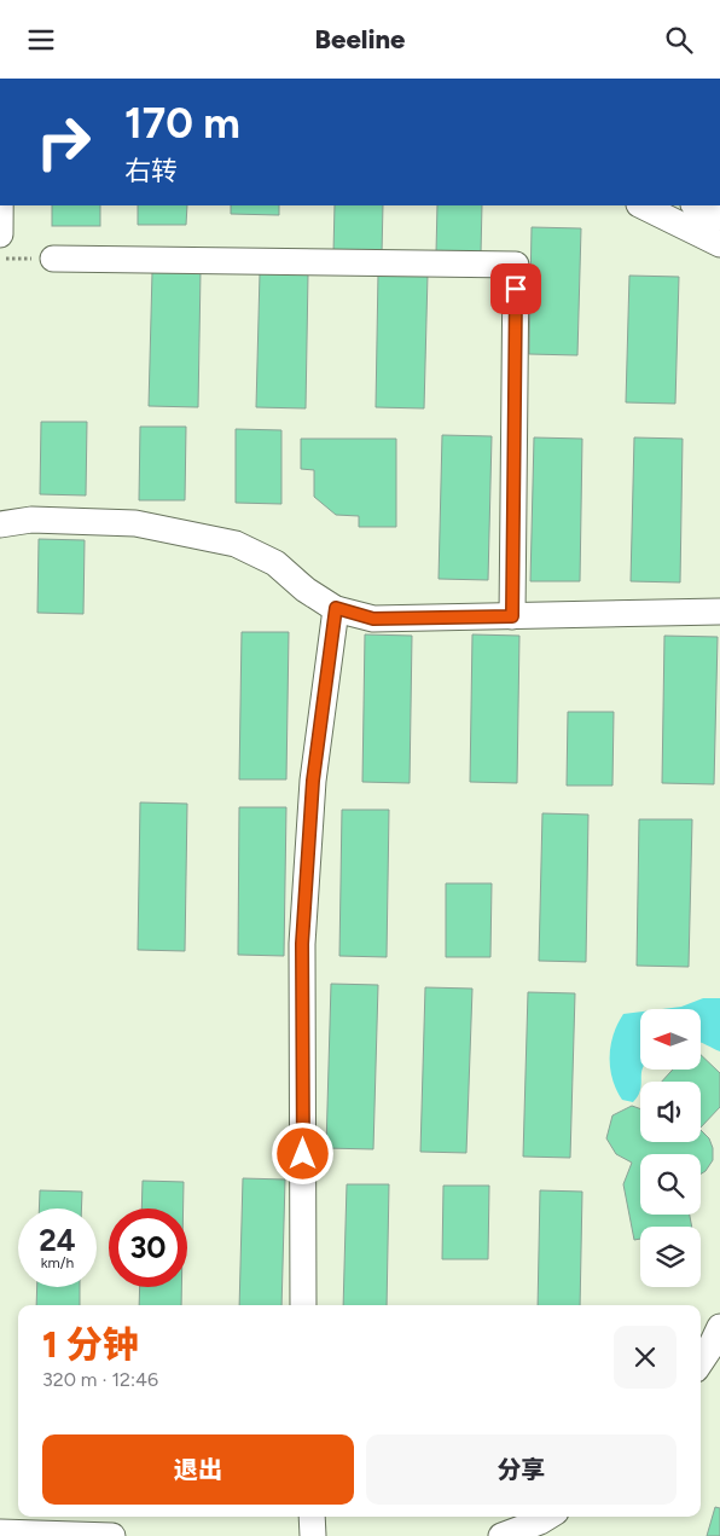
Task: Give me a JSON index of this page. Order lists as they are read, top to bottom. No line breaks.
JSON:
{"north":"left","page":{"header":"Beeline","turn":["170 m","右转"],"speed":"24 km/h","limit":"30","heading":["1 分钟","320 m · 12:46"],"buttons":["退出","分享"]}}
